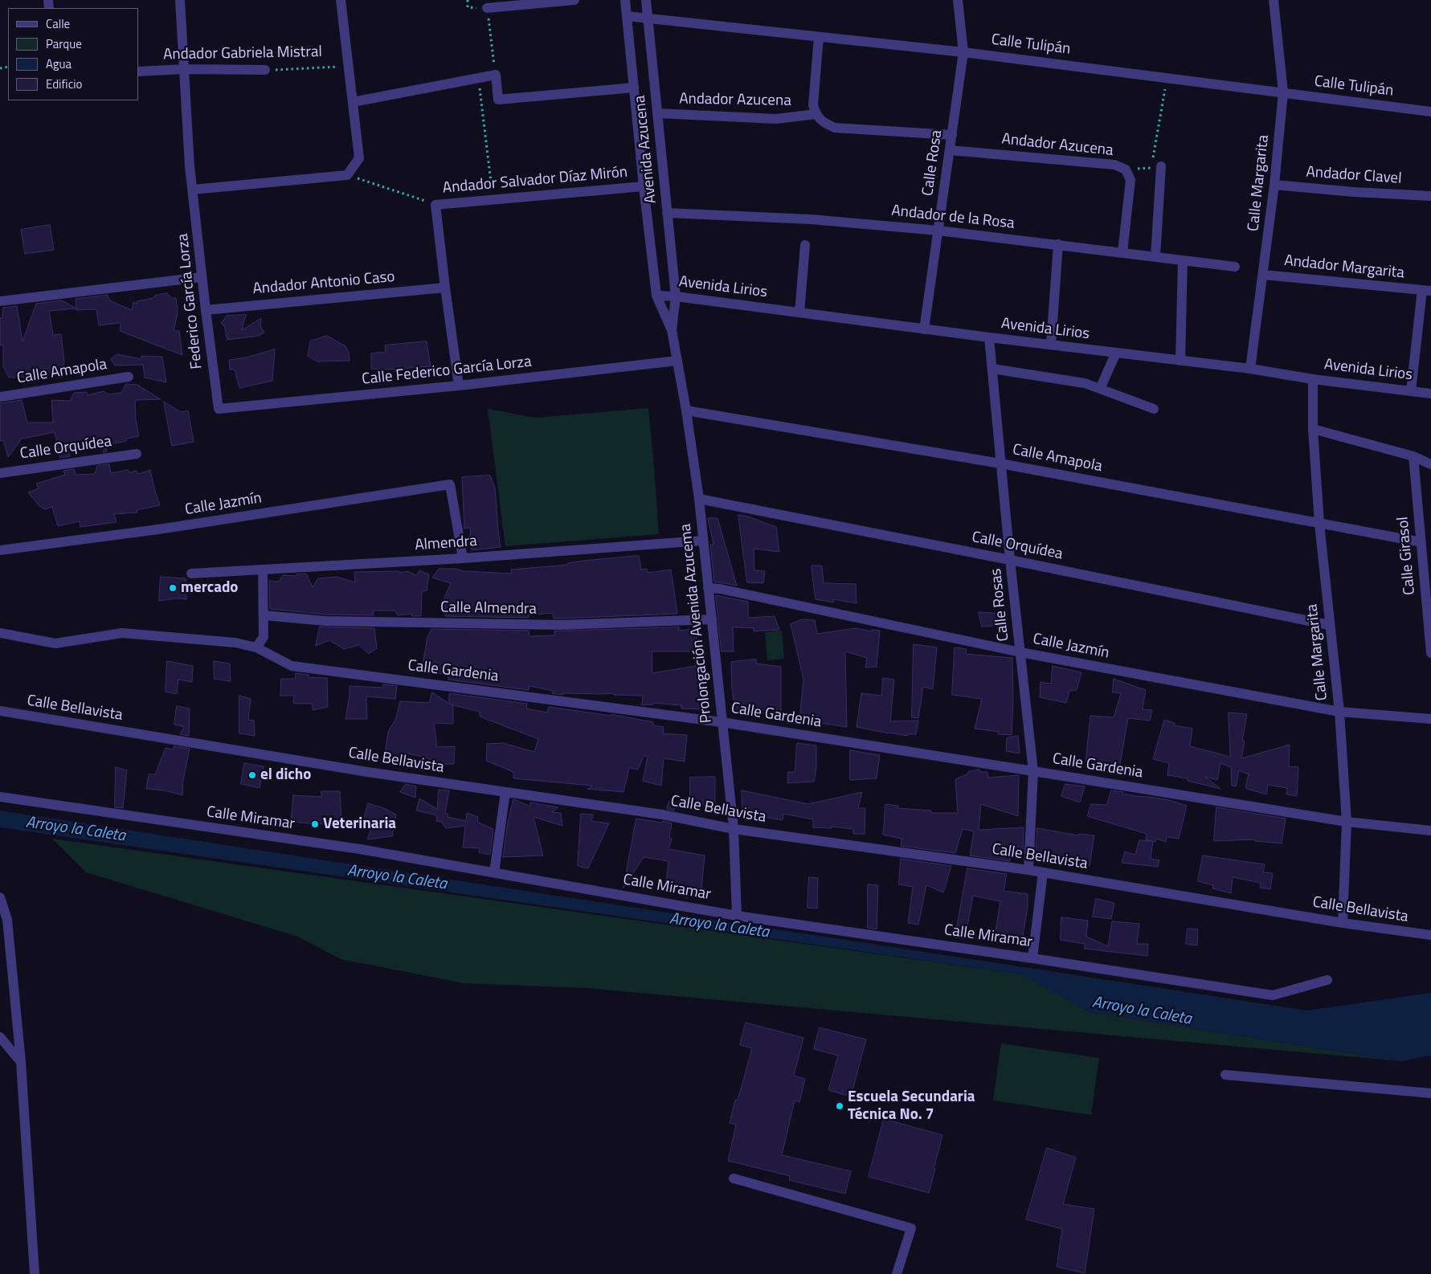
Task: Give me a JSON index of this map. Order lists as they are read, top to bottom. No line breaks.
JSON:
{"streets":{"street":["Calle Tulipán","Andador Gabriela Mistral","Andador Azucena","Avenida Azucena","Calle Rosa","Andador Clavel","Andador Salvador Díaz Mirón","Calle Margarita","Andador de la Rosa","Andador Margarita","Andador Antonio Caso","Avenida Lirios","Federico García Lorza","Calle Federico García Lorza","Calle Amapola","Calle Orquídea","Calle Jazmín","Almendra","Calle Girasol","Calle Rosas","Calle Almendra","Prolongación Avenida Azucema","Calle Gardenia","Calle Bellavista","Calle Miramar"]},"crossings":[["Calle Tulipán","Avenida Azucena"],["Calle Tulipán","Calle Rosa"],["Calle Tulipán","Calle Margarita"],["Andador Gabriela Mistral","Federico García Lorza"],["Andador Azucena","Avenida Azucena"],["Andador Azucena","Calle Rosa"],["Avenida Azucena","Andador Salvador Díaz Mirón"],["Avenida Azucena","Andador de la Rosa"],["Avenida Azucena","Avenida Lirios"],["Avenida Azucena","Prolongación Avenida Azucema"],["Calle Rosa","Andador de la Rosa"],["Calle Rosa","Avenida Lirios"],["Andador Clavel","Calle Margarita"],["Calle Margarita","Andador Margarita"],["Calle Margarita","Avenida Lirios"],["Calle Margarita","Calle Amapola"],["Calle Margarita","Calle Orquídea"],["Calle Margarita","Calle Jazmín"],["Calle Margarita","Calle Gardenia"],["Calle Margarita","Calle Bellavista"],["Andador Antonio Caso","Federico García Lorza"],["Avenida Lirios","Calle Rosas"],["Avenida Lirios","Prolongación Avenida Azucema"],["Federico García Lorza","Calle Federico García Lorza"],["Calle Federico García Lorza","Prolongación Avenida Azucema"],["Calle Amapola","Calle Girasol"],["Calle Amapola","Calle Rosas"],["Calle Amapola","Prolongación Avenida Azucema"],["Calle Orquídea","Calle Rosas"],["Calle Orquídea","Prolongación Avenida Azucema"],["Calle Jazmín","Almendra"],["Calle Jazmín","Calle Rosas"],["Calle Jazmín","Prolongación Avenida Azucema"],["Almendra","Prolongación Avenida Azucema"],["Calle Rosas","Calle Gardenia"],["Calle Rosas","Calle Bellavista"],["Calle Almendra","Prolongación Avenida Azucema"],["Prolongación Avenida Azucema","Calle Gardenia"],["Prolongación Avenida Azucema","Calle Bellavista"],["Prolongación Avenida Azucema","Calle Miramar"]],"water":["Arroyo la Caleta"],"places":["mercado","el dicho","Veterinaria","Escuela Secundaria Técnica No. 7"],"legend":["Calle","Parque","Agua","Edificio"]}
